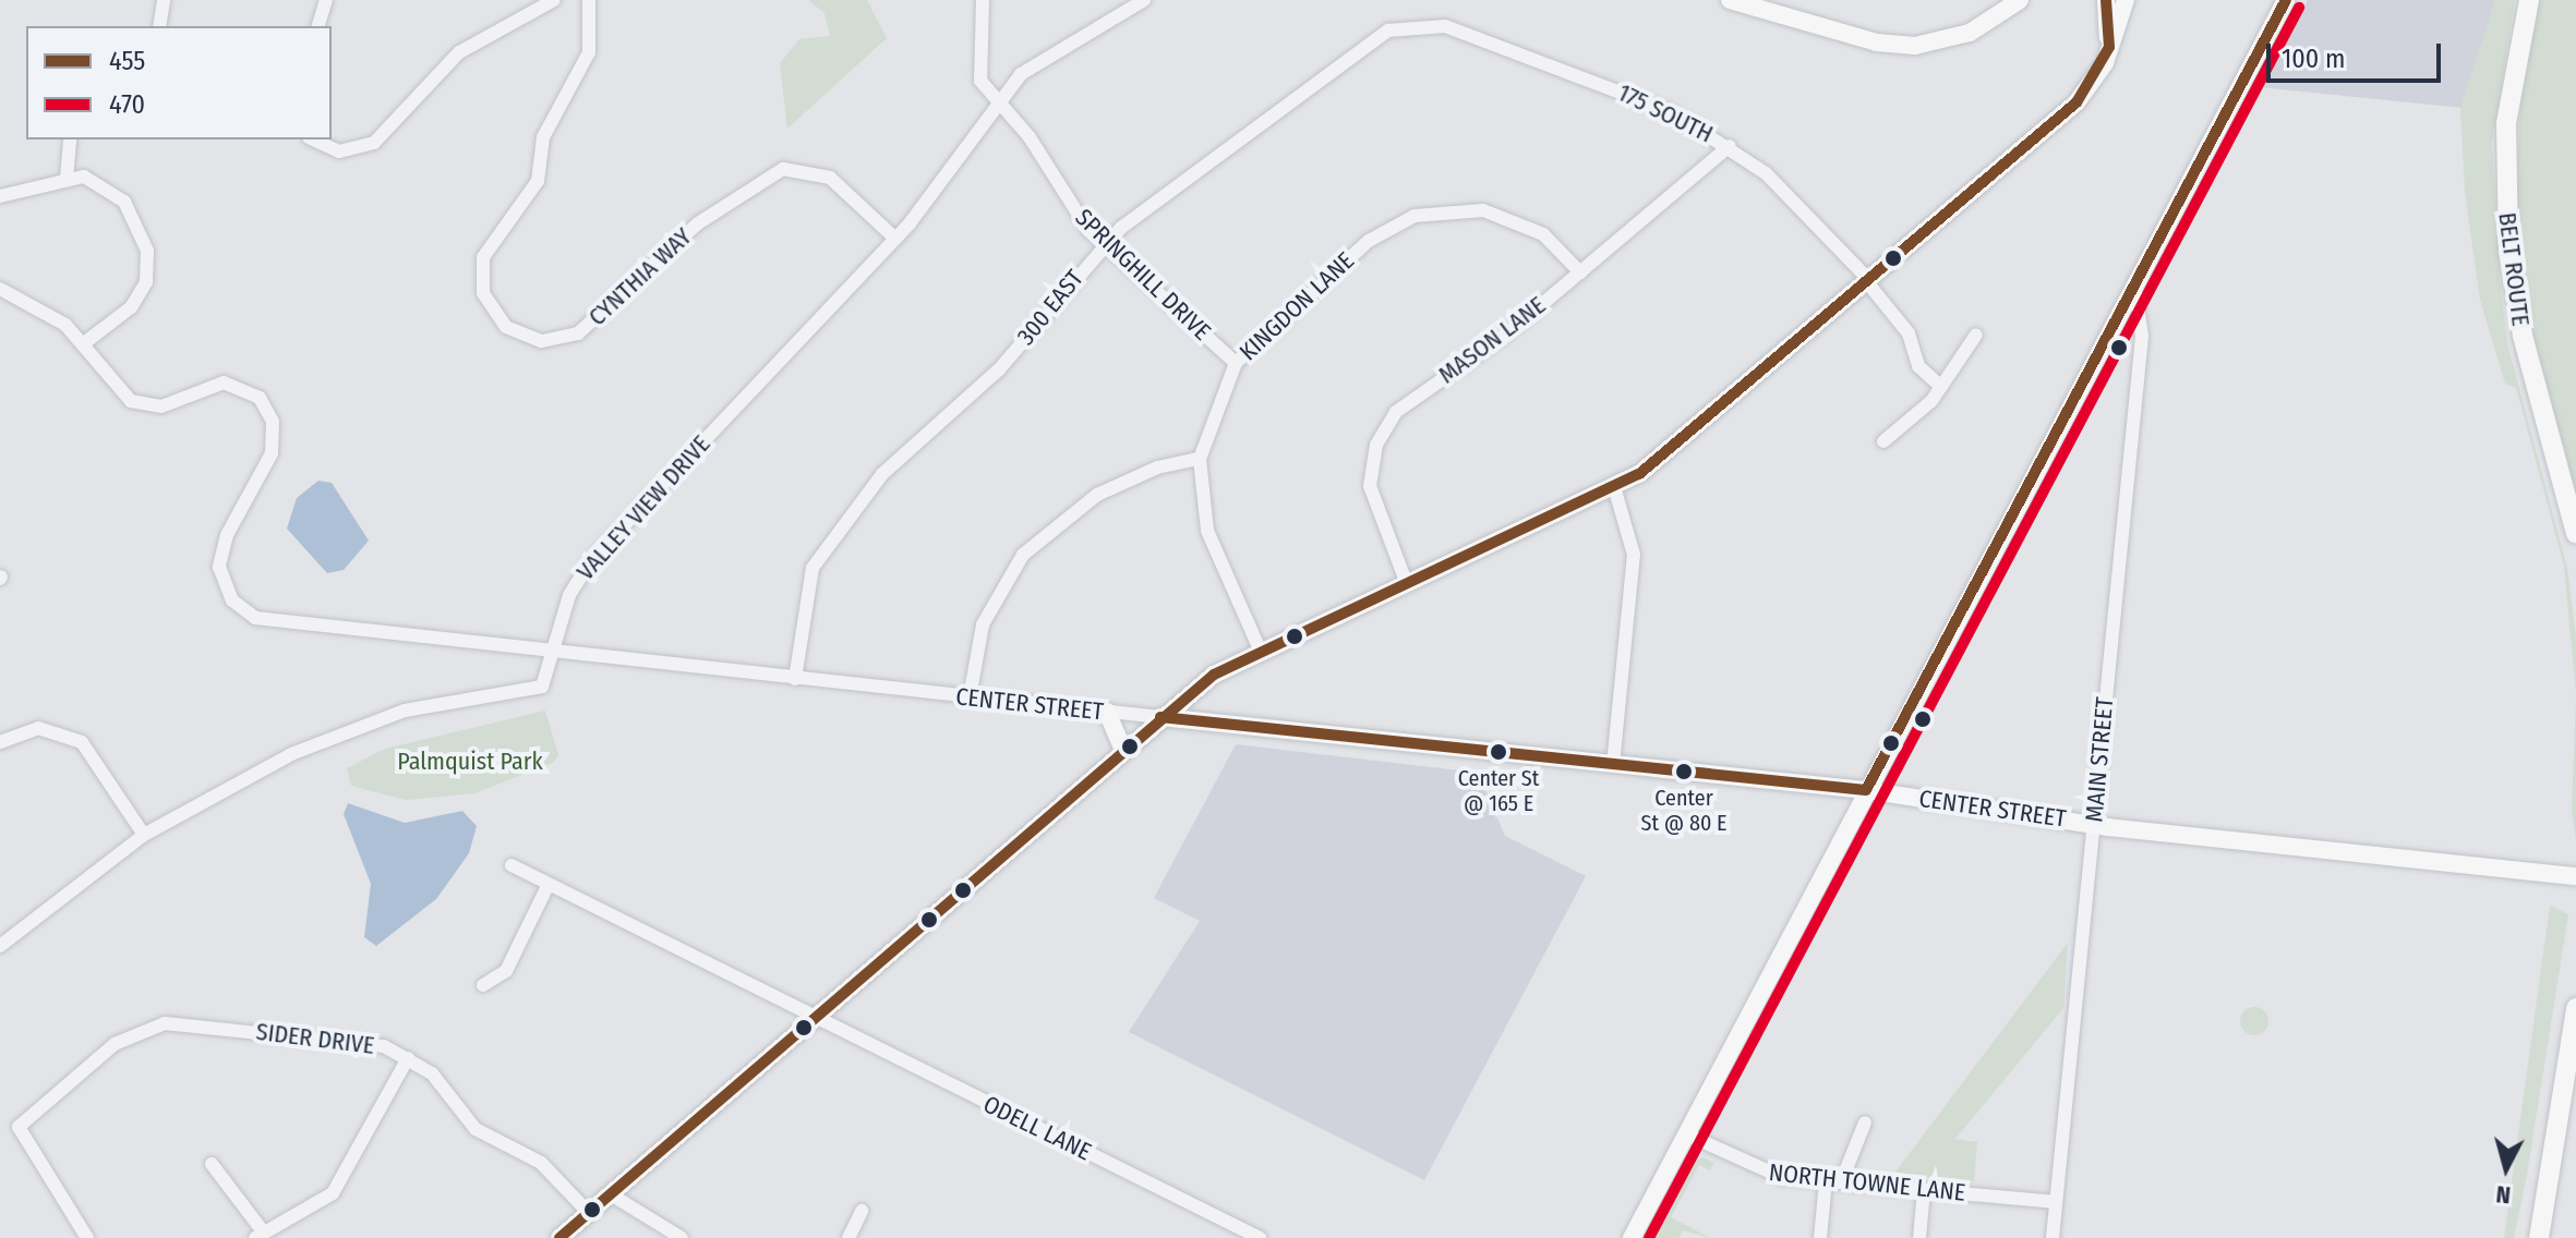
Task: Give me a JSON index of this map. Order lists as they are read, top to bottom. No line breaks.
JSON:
{"streets":{"highway":["BELT ROUTE"],"main road":["CENTER STREET"],"street":["175 SOUTH","SPRINGHILL DRIVE","CYNTHIA WAY","KINGDON LANE","300 EAST","MASON LANE","VALLEY VIEW DRIVE","MAIN STREET","SIDER DRIVE","ODELL LANE","NORTH TOWNE LANE"]},"crossings":[["175 SOUTH","300 EAST"],["175 SOUTH","MASON LANE"],["SPRINGHILL DRIVE","KINGDON LANE"],["SPRINGHILL DRIVE","300 EAST"],["SPRINGHILL DRIVE","VALLEY VIEW DRIVE"],["CYNTHIA WAY","VALLEY VIEW DRIVE"],["KINGDON LANE","MASON LANE"],["300 EAST","CENTER STREET"],["VALLEY VIEW DRIVE","CENTER STREET"],["CENTER STREET","MAIN STREET"],["MAIN STREET","NORTH TOWNE LANE"]],"parks":["Palmquist Park"],"places":["Center St @ 165 E","Center St @ 80 E"],"lines":["transit line 455","transit line 470"],"legend":["455","470"],"scale_bar":"100 m","north":"bottom"}
